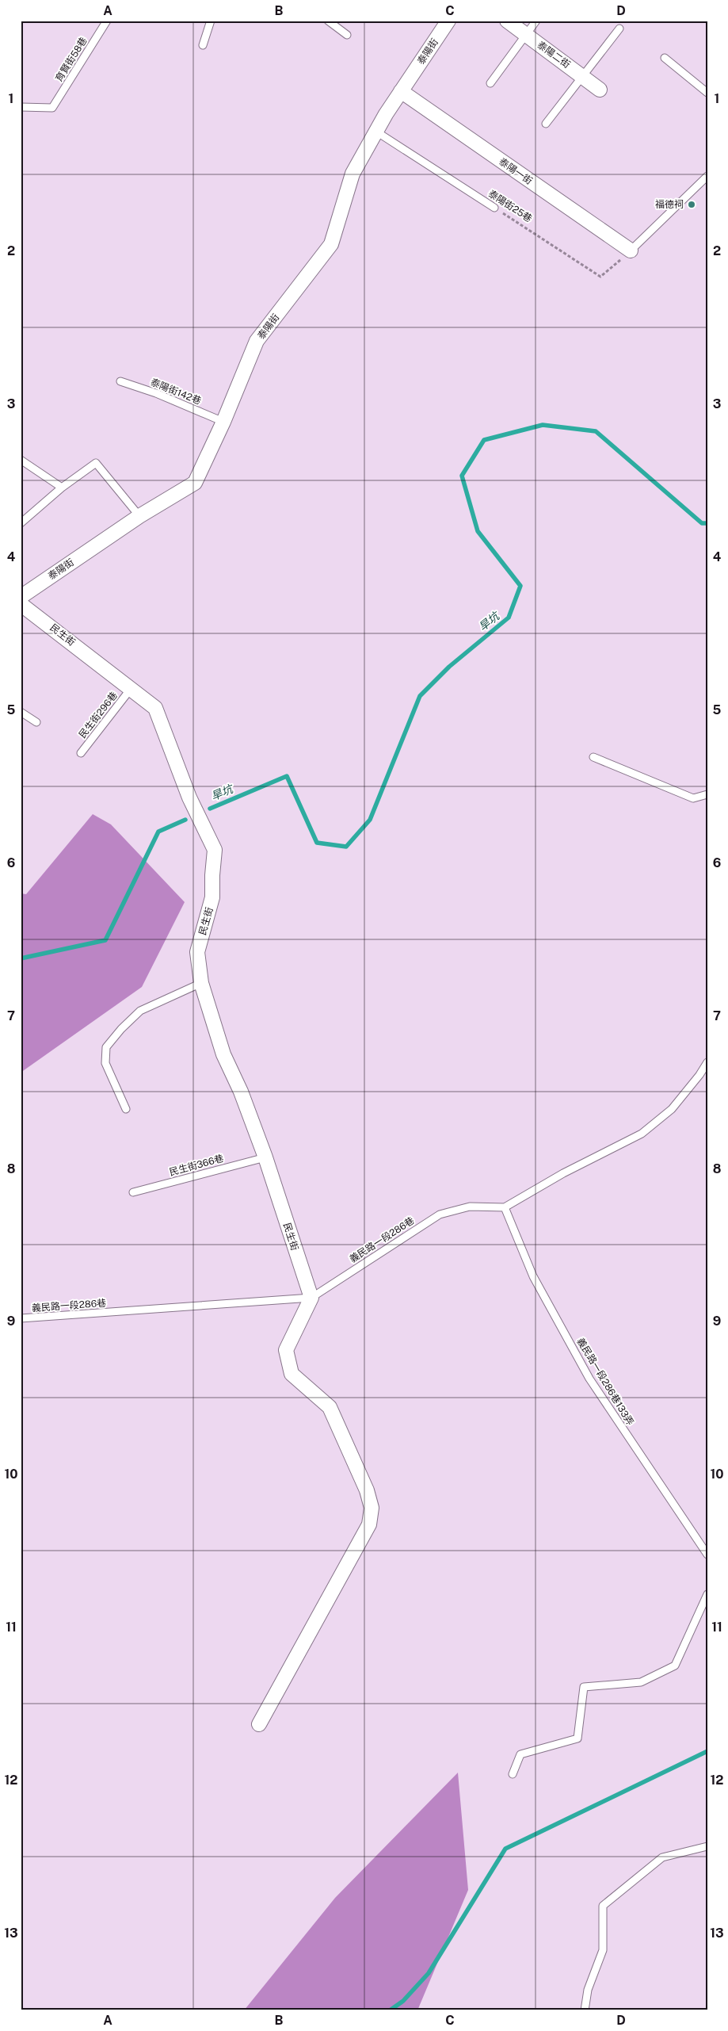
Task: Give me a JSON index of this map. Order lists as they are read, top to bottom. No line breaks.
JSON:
{"streets":{"street":["泰陽街","泰陽二街","泰陽一街","民生街"],"lane":["育賢街58巷","泰陽街25巷","泰陽街142巷","民生街296巷","民生街366巷","義民路一段286巷","義民路一段286巷133弄"]},"crossings":[["泰陽街","泰陽一街"],["泰陽街","泰陽街25巷"],["泰陽街","泰陽街142巷"],["泰陽一街","泰陽街25巷"],["民生街","民生街296巷"],["民生街","民生街366巷"],["民生街","義民路一段286巷"],["義民路一段286巷","義民路一段286巷133弄"]],"water":["旱坑"],"places":["福德祠"],"grid":{"columns":["A","B","C","D"],"rows":["1","2","3","4","5","6","7","8","9","10","11","12","13"]}}
